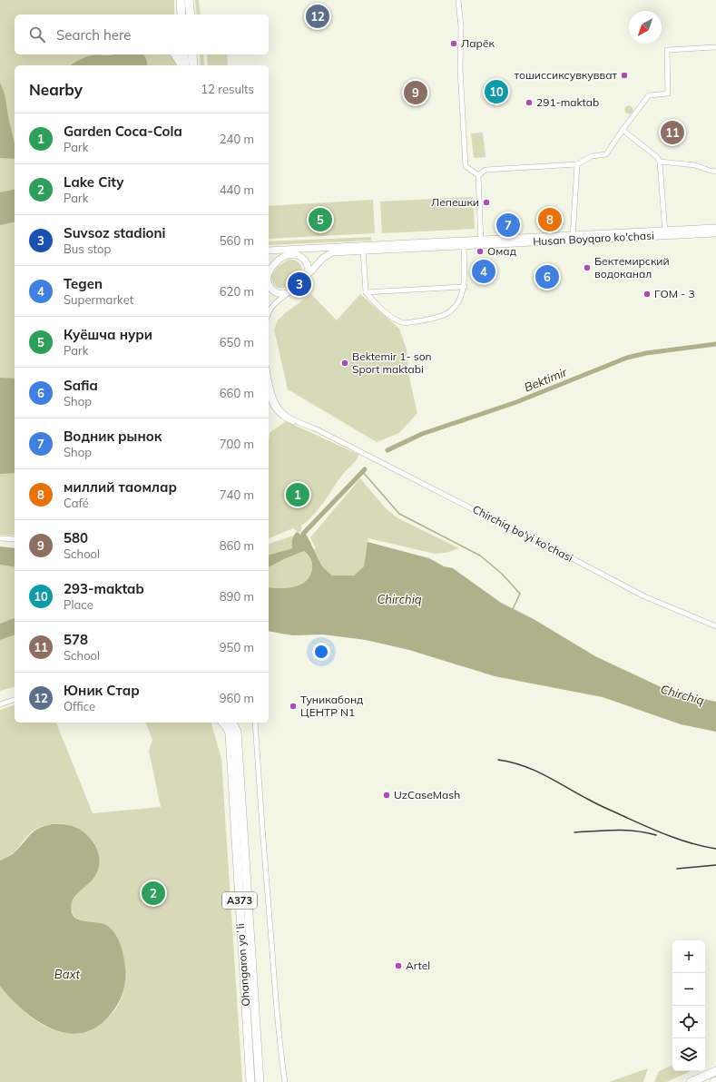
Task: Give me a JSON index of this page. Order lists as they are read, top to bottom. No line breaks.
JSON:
{"streets":{"highway":["A373","Ohangaron yoʻli"],"main road":["Husan Boyqaro ko'chasi"],"street":["Chirchiq bo'yi ko'chasi"]},"water":["Bektimir","Chirchiq","Baхt"],"places":["Ларёк","тошиссиксувкувват","291-maktab","Лепешки","Омад","Бектемирский водоканал","ГОМ - 3","Bektemir 1- son Sport maktabi","Туникабонд ЦЕНТР N1","UzCaseMash","Artel"],"north":"bottom left","page":{"pins":["12","10","9","11","5","8","7","4","6","3","1","2"],"search":"Search here","heading":["Nearby","12 results"],"list":[{"mark":"1","name":"Garden Coca-Cola","note":"Park","value":"240 m"},{"mark":"2","name":"Lake City","note":"Park","value":"440 m"},{"mark":"3","name":"Suvsoz stadioni","note":"Bus stop","value":"560 m"},{"mark":"4","name":"Tegen","note":"Supermarket","value":"620 m"},{"mark":"5","name":"Куёшча нури","note":"Park","value":"650 m"},{"mark":"6","name":"Safia","note":"Shop","value":"660 m"},{"mark":"7","name":"Водник рынок","note":"Shop","value":"700 m"},{"mark":"8","name":"миллий таомлар","note":"Café","value":"740 m"},{"mark":"9","name":"580","note":"School","value":"860 m"},{"mark":"10","name":"293-maktab","note":"Place","value":"890 m"},{"mark":"11","name":"578","note":"School","value":"950 m"},{"mark":"12","name":"Юник Стар","note":"Office","value":"960 m"}],"map_buttons":["+","−"]}}
